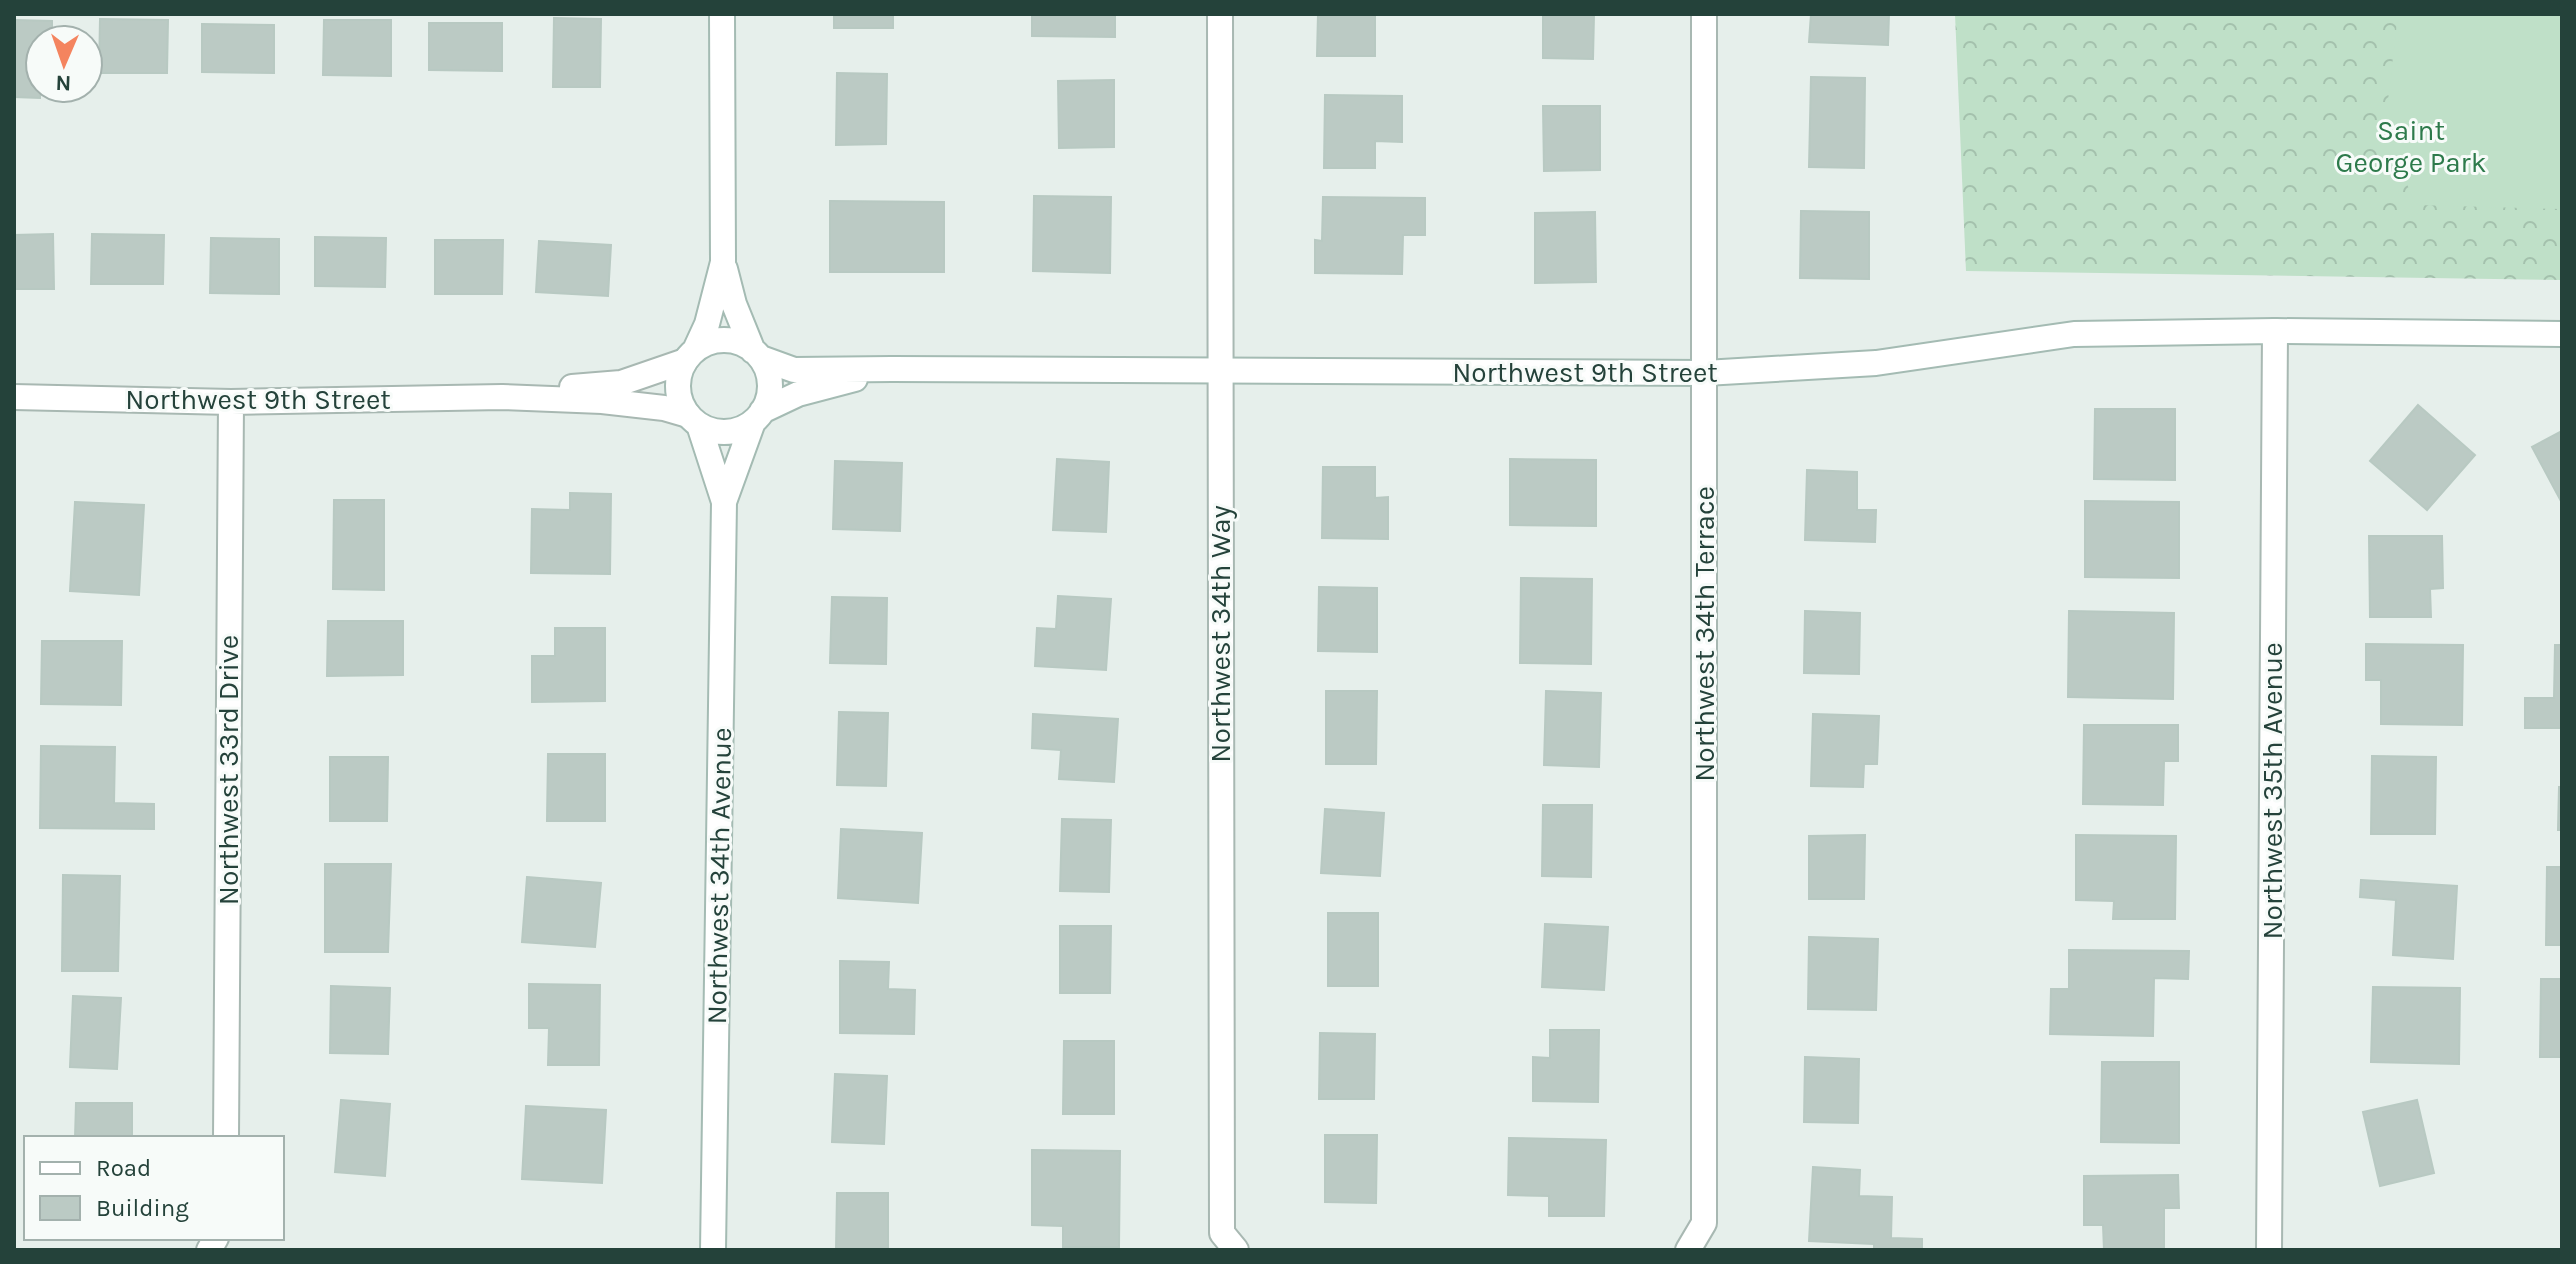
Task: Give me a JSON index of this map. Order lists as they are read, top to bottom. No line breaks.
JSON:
{"streets":{"street":["Northwest 9th Street","Northwest 34th Way","Northwest 34th Terrace","Northwest 33rd Drive","Northwest 35th Avenue","Northwest 34th Avenue"]},"crossings":[["Northwest 9th Street","Northwest 34th Way"],["Northwest 9th Street","Northwest 34th Terrace"],["Northwest 9th Street","Northwest 33rd Drive"],["Northwest 9th Street","Northwest 35th Avenue"],["Northwest 9th Street","Northwest 34th Avenue"]],"parks":["Saint George Park"],"legend":["Road","Building"],"north":"bottom"}
